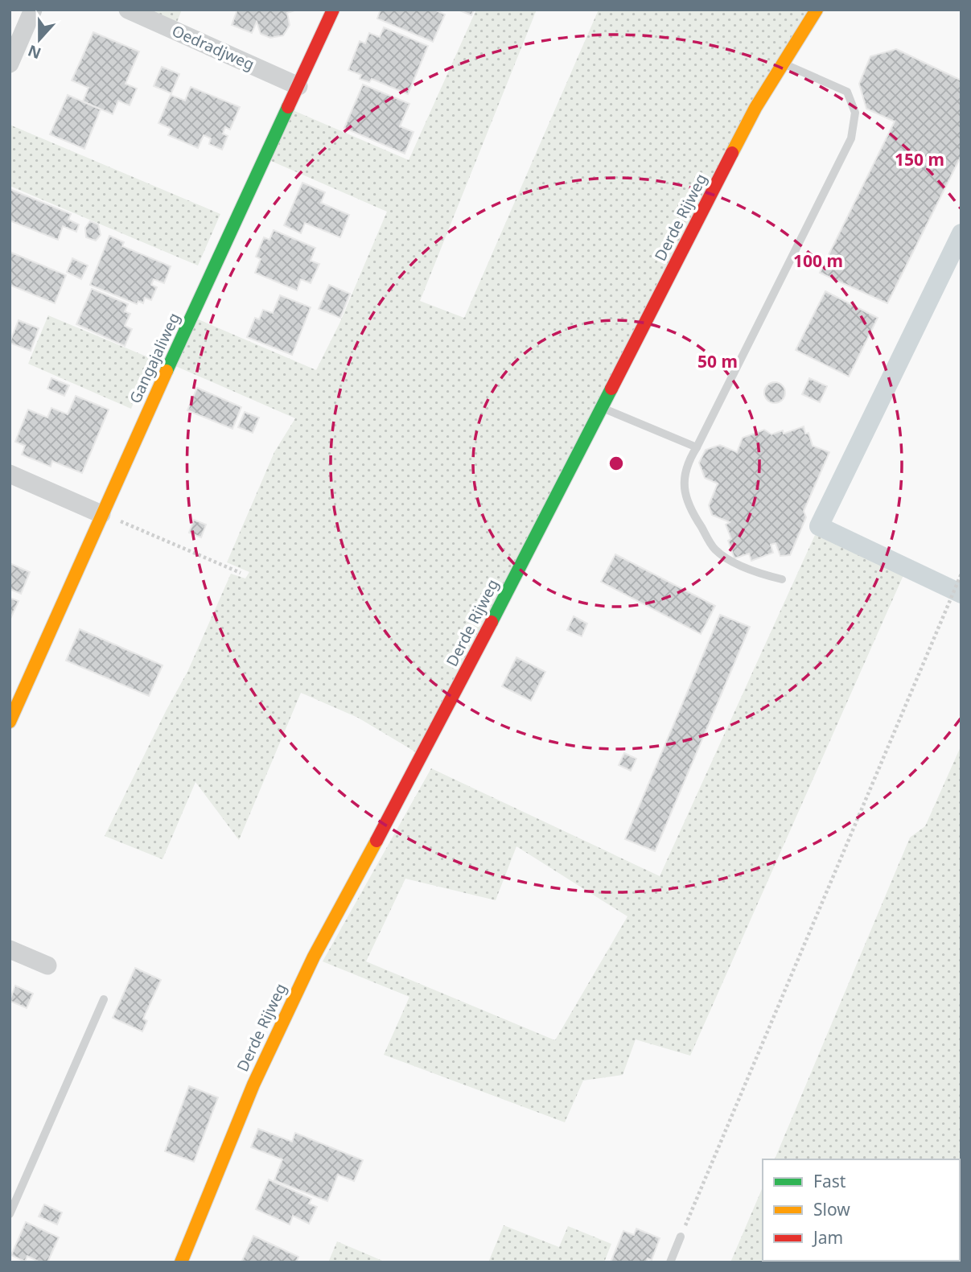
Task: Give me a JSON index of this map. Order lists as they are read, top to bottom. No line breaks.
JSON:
{"streets":{"street":["Oedradjweg","Derde Rijweg","Gangajaliweg"]},"crossings":[["Oedradjweg","Gangajaliweg"]],"legend":["Fast","Slow","Jam"],"north":"bottom","rings":["150 m","100 m","50 m"]}
